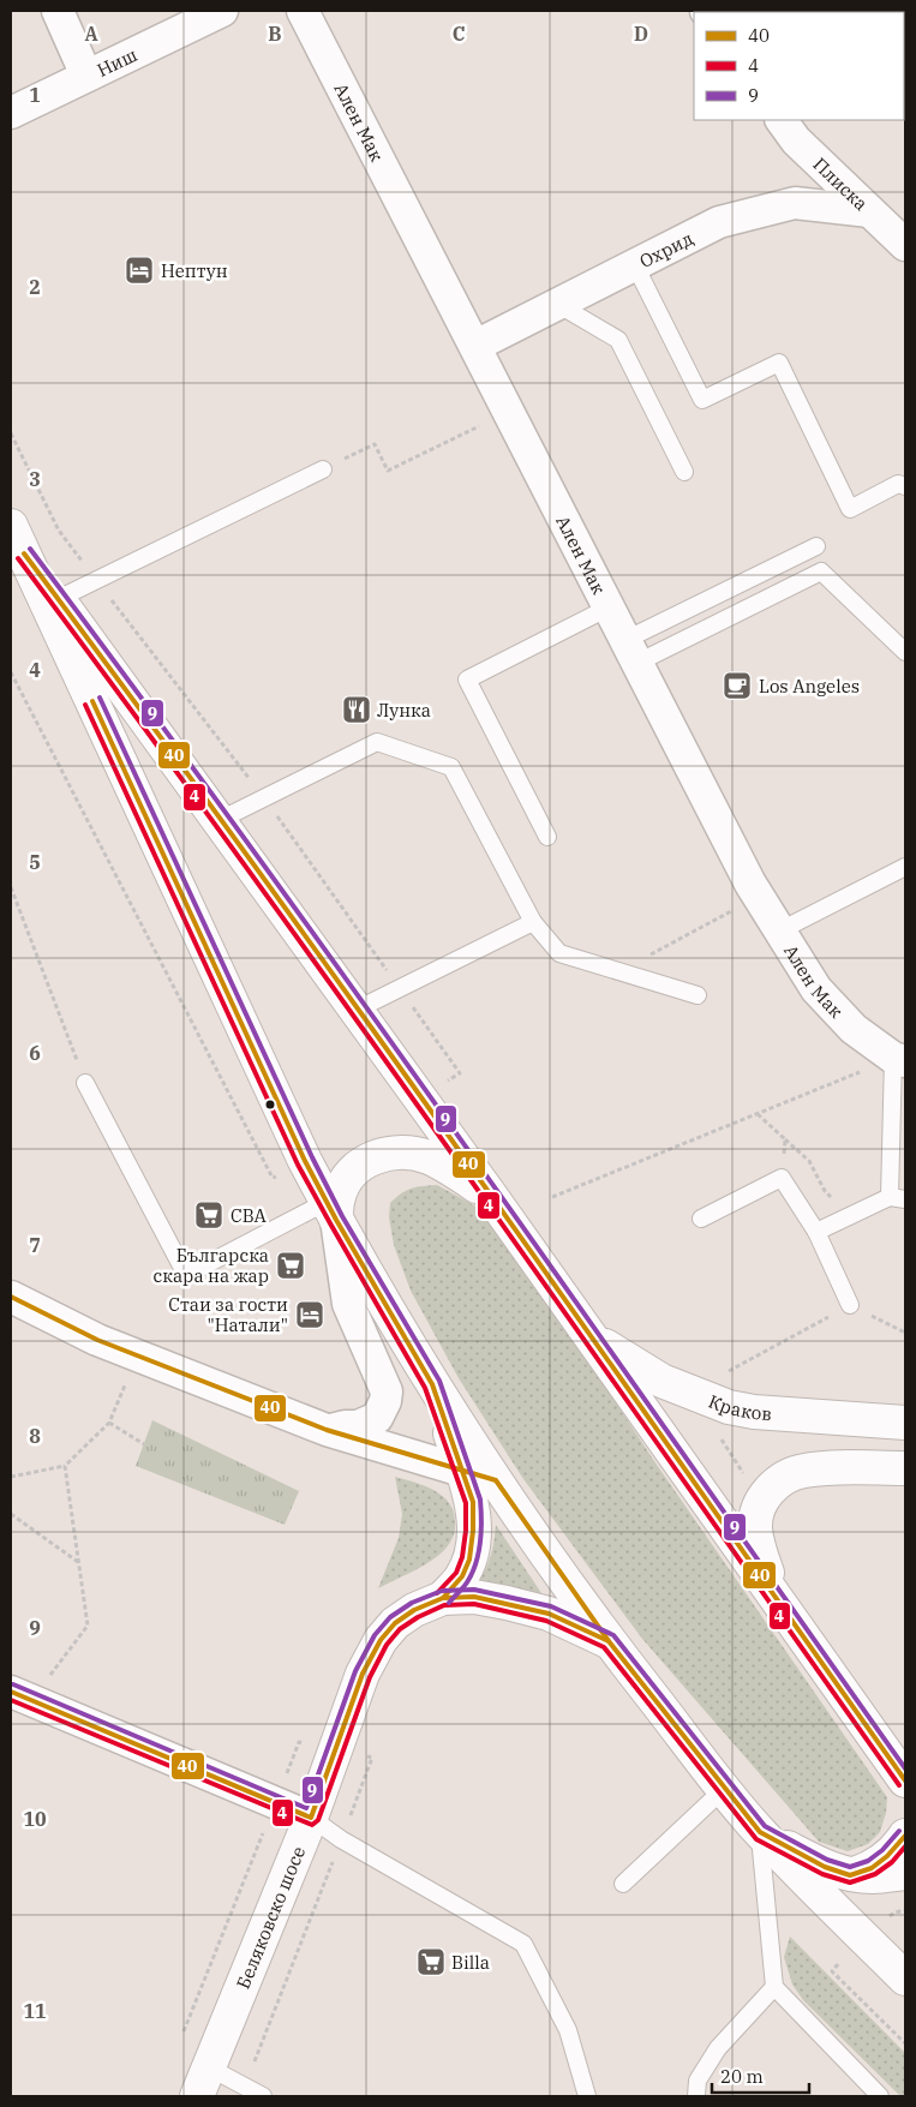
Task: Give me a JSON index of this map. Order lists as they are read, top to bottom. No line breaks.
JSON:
{"streets":{"main road":["Краков","Беляковско шосе"],"street":["Ниш","Ален Мак","Плиска","Охрид"]},"crossings":[["Ален Мак","Охрид"],["Плиска","Охрид"]],"places":{"hotel":["Нептун","Стаи за гости \"Натали\""],"cafe":["Los Angeles"],"restaurant":["Лунка"],"supermarket":["CBA","Българска скара на жар","Billa"]},"lines":["transit line 9","transit line 40","transit line 4"],"legend":["40","4","9"],"scale_bar":"20 m","grid":{"columns":["A","B","C","D"],"rows":["1","2","3","4","5","6","7","8","9","10","11"]}}
